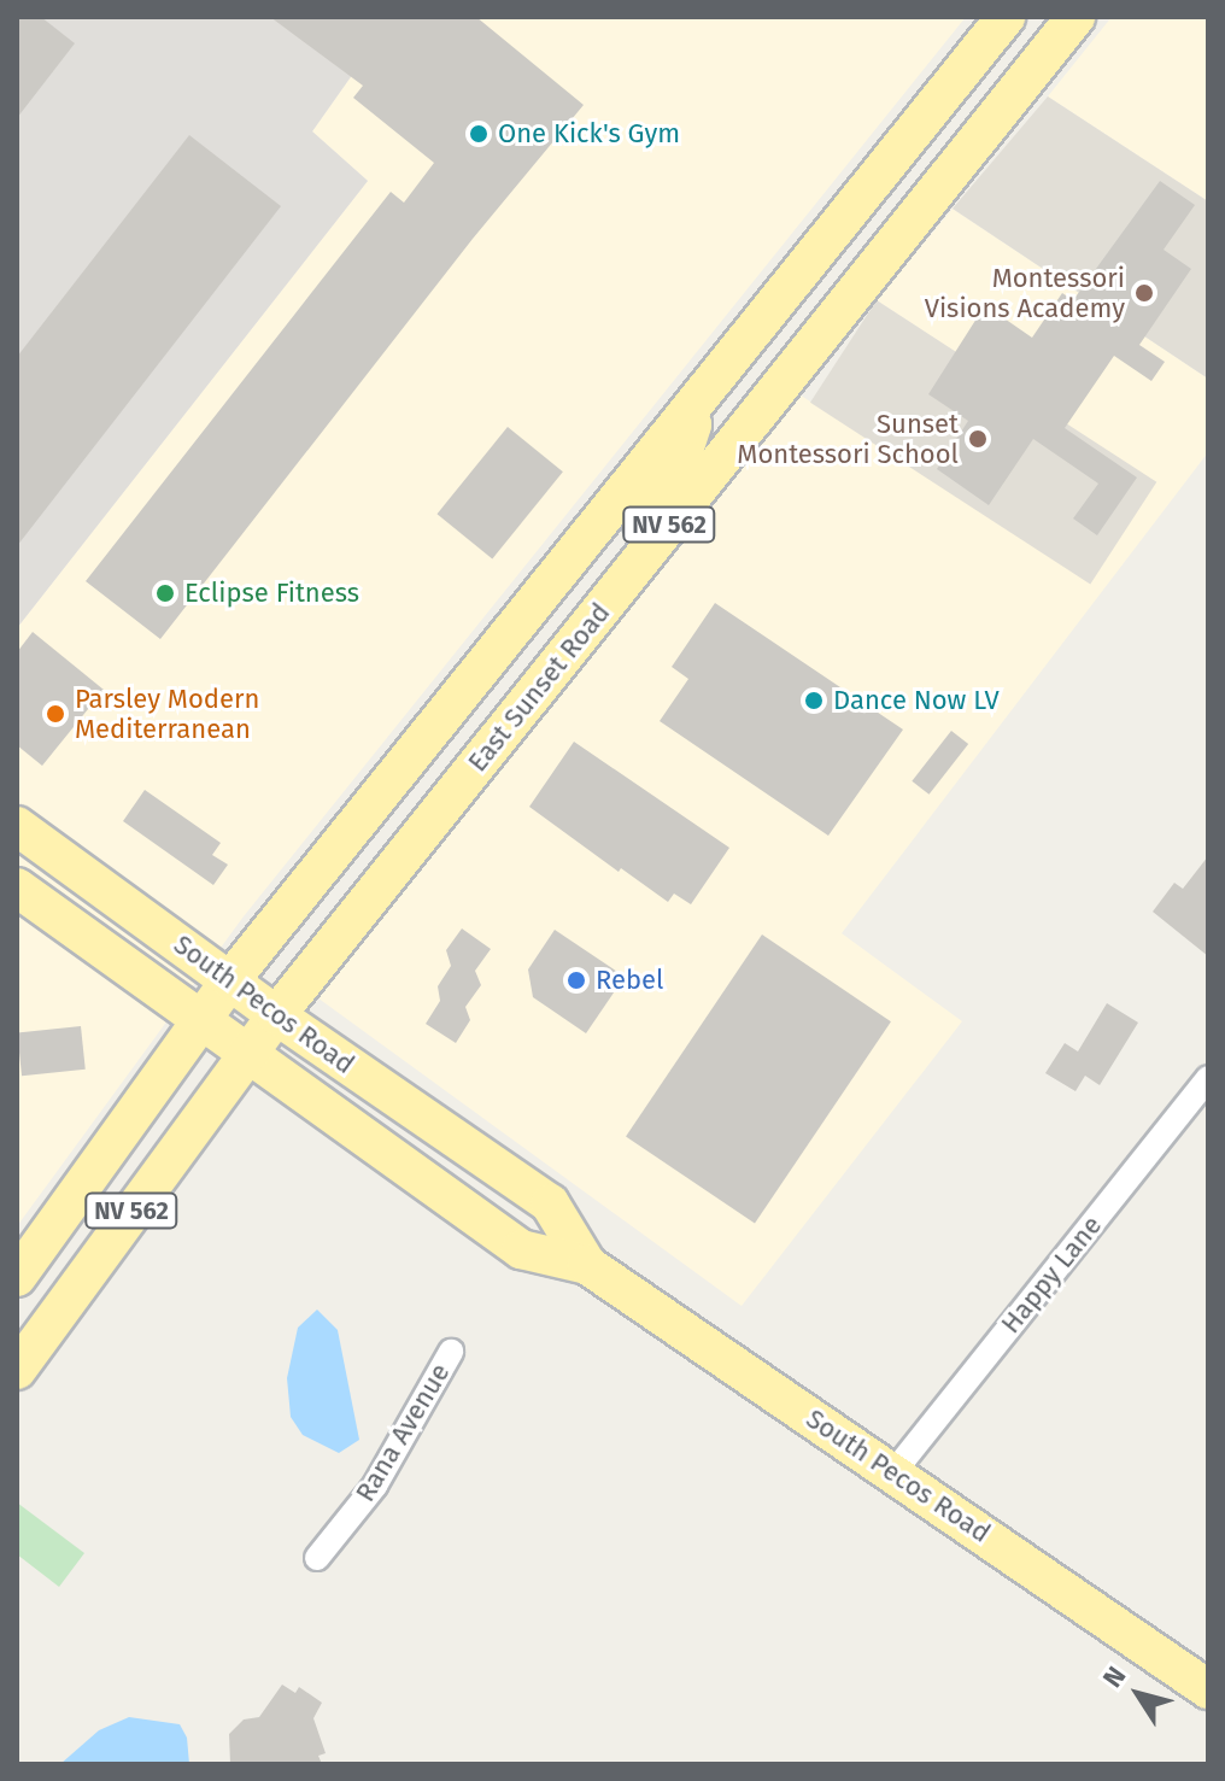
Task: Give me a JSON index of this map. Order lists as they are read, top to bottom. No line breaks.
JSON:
{"streets":{"main road":["NV 562","East Sunset Road","South Pecos Road"],"street":["Happy Lane","Rana Avenue"]},"crossings":[["NV 562","South Pecos Road"],["East Sunset Road","South Pecos Road"],["South Pecos Road","Happy Lane"]],"places":["One Kick's Gym","Montessori Visions Academy","Sunset Montessori School","Eclipse Fitness","Dance Now LV","Parsley Modern Mediterranean","Rebel"],"north":"top left"}
